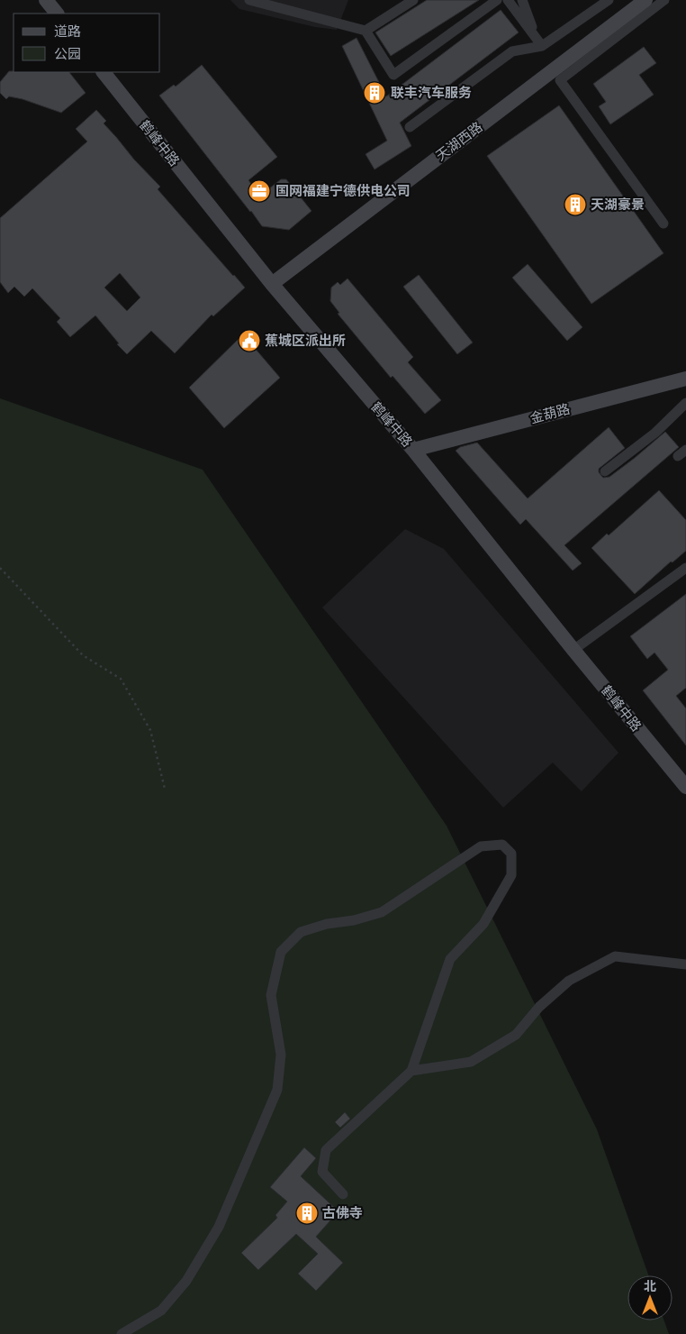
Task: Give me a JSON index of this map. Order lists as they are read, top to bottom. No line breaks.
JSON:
{"streets":{"street":["天湖西路","鹤峰中路","金葫路"]},"crossings":[["天湖西路","鹤峰中路"],["鹤峰中路","金葫路"]],"places":{"building":["联丰汽车服务","天湖豪景","古佛寺"],"office":["国网福建宁德供电公司"],"public building":["蕉城区派出所"]},"legend":["道路","公园"],"north":"top"}
